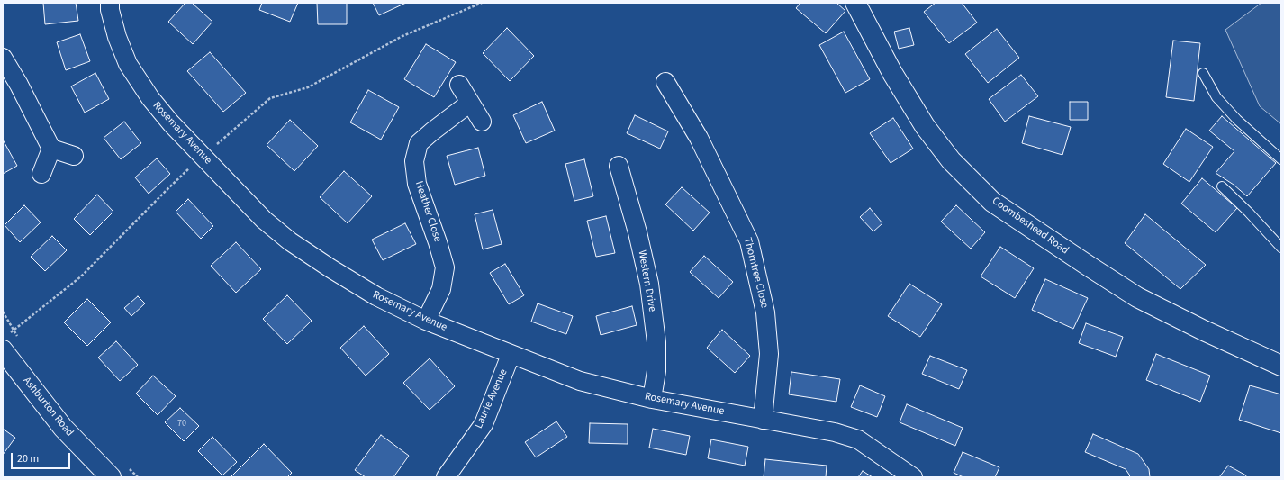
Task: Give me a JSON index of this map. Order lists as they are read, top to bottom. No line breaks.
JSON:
{"streets":{"street":["Rosemary Avenue","Heather Close","Coombeshead Road","Thorntree Close","Western Drive","Laurie Avenue","Ashburton Road"]},"crossings":[["Rosemary Avenue","Heather Close"],["Rosemary Avenue","Thorntree Close"],["Rosemary Avenue","Western Drive"],["Rosemary Avenue","Laurie Avenue"]],"house_numbers":["70"],"scale_bar":"20 m"}
